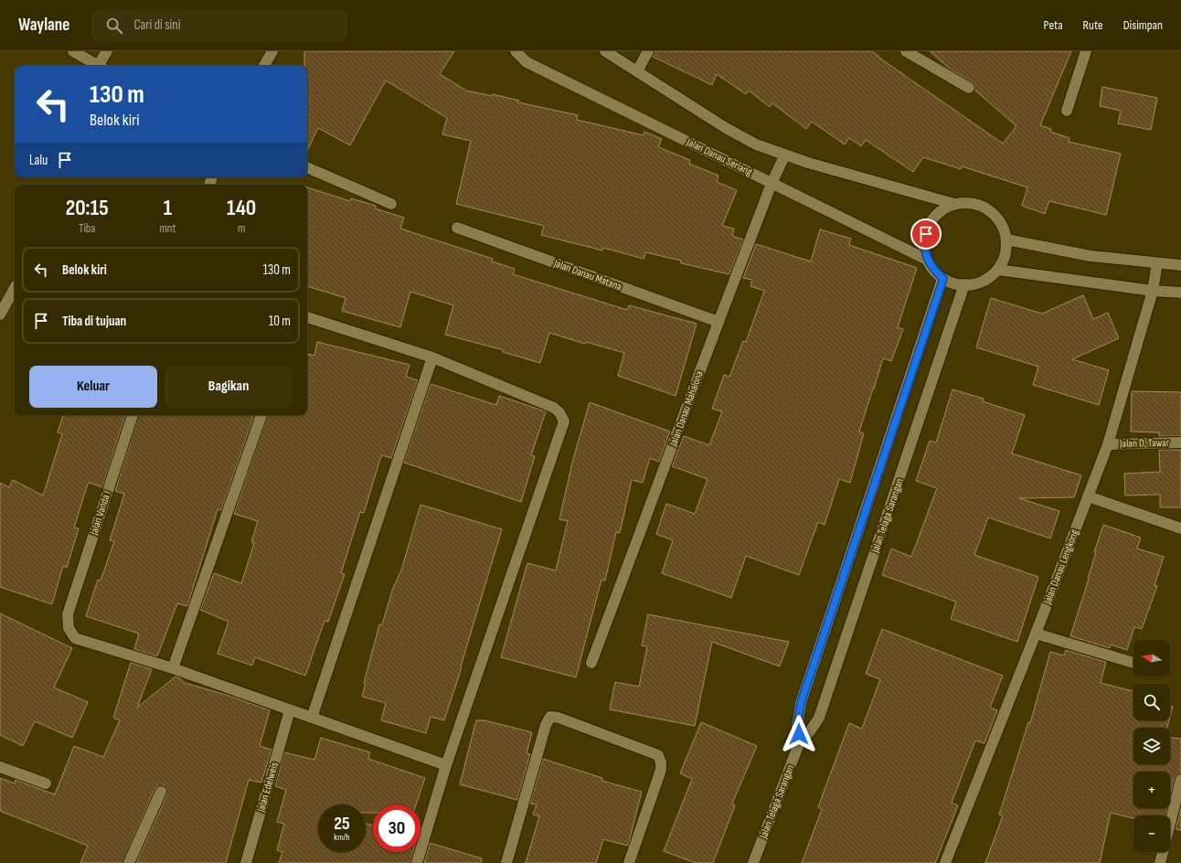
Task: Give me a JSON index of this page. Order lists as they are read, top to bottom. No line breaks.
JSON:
{"streets":{"street":["Jalan Danau Seriang","Jalan Danau Matana","Jalan Danau Mahalona","Jalan D. Tawar","Jalan Vanda I","Jalan Telaga Sarangan","Jalan Danau Lengkong","Jalan Edelweis"]},"crossings":[["Jalan Danau Seriang","Jalan Danau Mahalona"],["Jalan Danau Seriang","Jalan Telaga Sarangan"],["Jalan Danau Matana","Jalan Danau Mahalona"],["Jalan D. Tawar","Jalan Danau Lengkong"]],"north":"left","page":{"header":"Waylane","search":"Cari di sini","nav":["Peta","Rute","Disimpan"],"turn":["130 m","Belok kiri"],"then":"Lalu","eta":["20:15","Tiba","1","mnt","140","m"],"list":[{"name":"Belok kiri","value":"130 m"},{"name":"Tiba di tujuan","value":"10 m"}],"buttons":["Keluar","Bagikan"],"map_buttons":["+","−"],"speed":"25 km/h","limit":"30"}}
